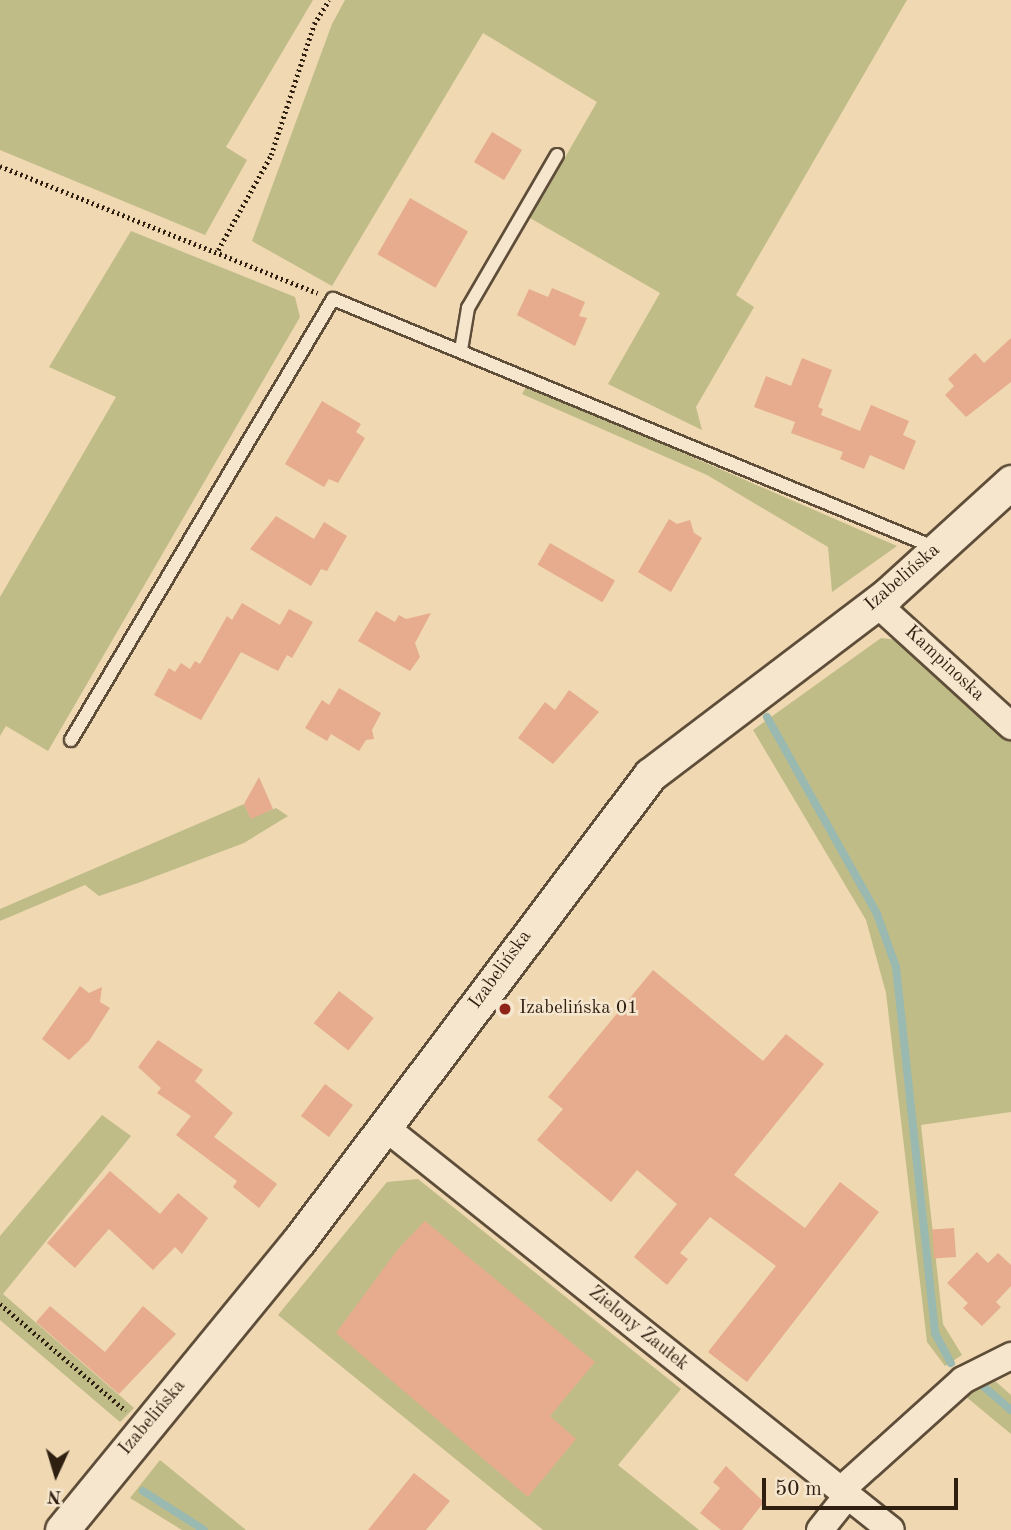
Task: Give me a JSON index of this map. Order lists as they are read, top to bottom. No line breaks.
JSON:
{"streets":{"street":["Izabelińska","Kampinoska","Zielony Zaułek"]},"crossings":[["Izabelińska","Kampinoska"],["Izabelińska","Zielony Zaułek"]],"places":["Izabelińska 01"],"scale_bar":"50 m","north":"bottom"}
